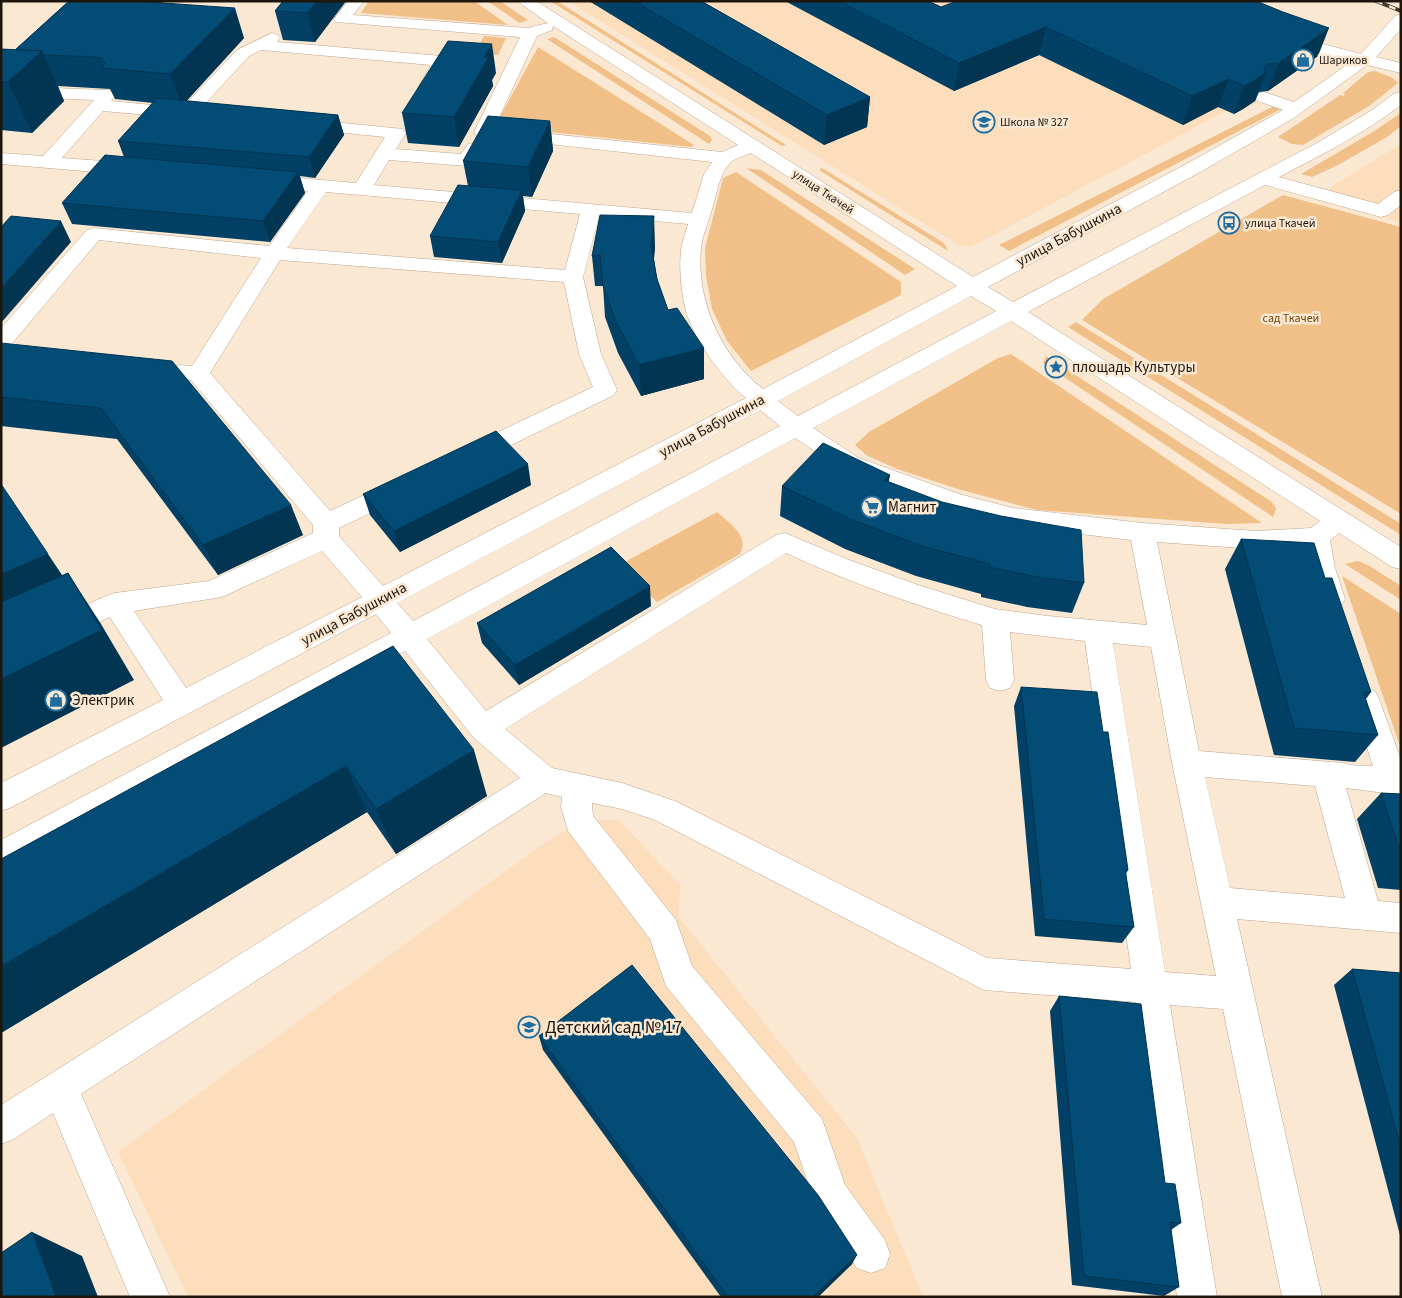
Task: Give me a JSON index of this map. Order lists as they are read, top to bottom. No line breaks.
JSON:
{"streets":{"street":["улица Ткачей","улица Бабушкина"]},"crossings":[["улица Ткачей","улица Бабушкина"]],"parks":["сад Ткачей"],"places":{"shop":["Шариков","Электрик"],"school or university":["Школа № 327","Детский сад № 17"],"bus stop":["улица Ткачей"],"place":["площадь Культуры"],"supermarket":["Магнит"]}}
